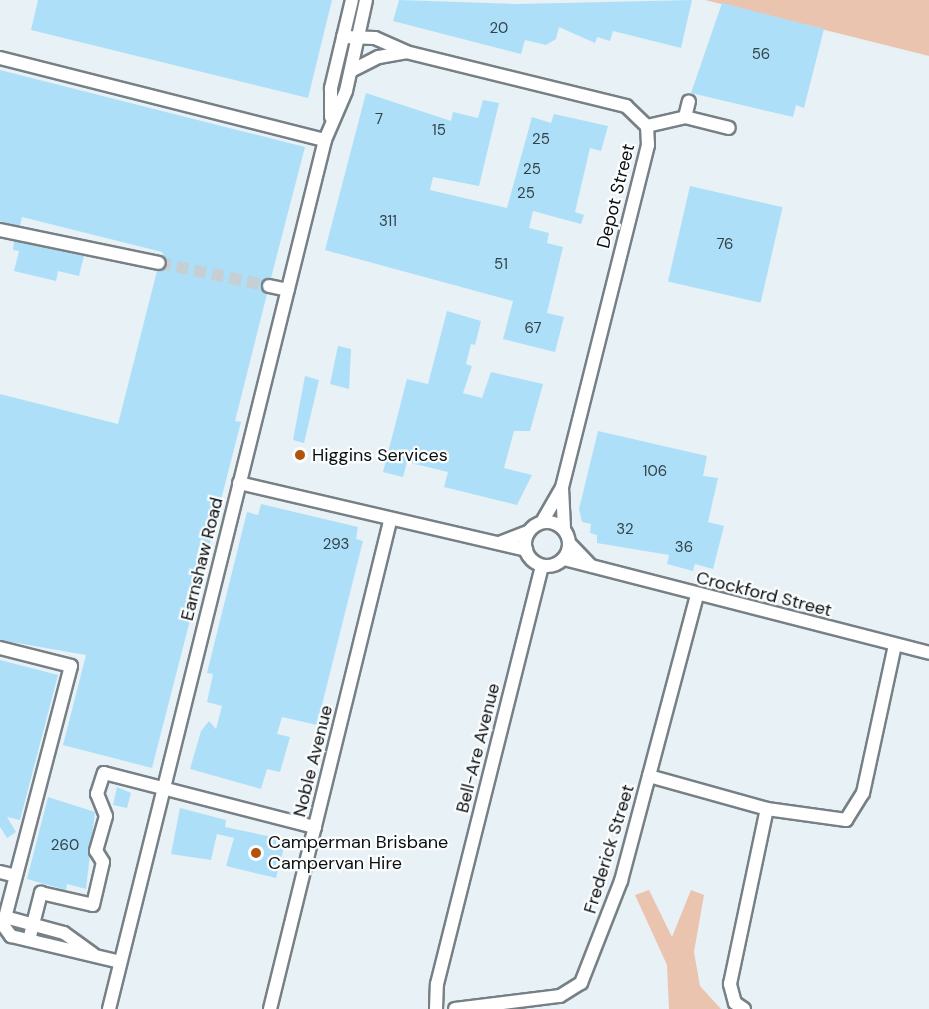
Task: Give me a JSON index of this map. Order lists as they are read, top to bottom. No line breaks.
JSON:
{"streets":{"street":["Depot Street","Earnshaw Road","Crockford Street","Bell-Are Avenue","Noble Avenue","Frederick Street"]},"crossings":[["Depot Street","Earnshaw Road"],["Depot Street","Crockford Street"],["Depot Street","Bell-Are Avenue"],["Crockford Street","Bell-Are Avenue"],["Crockford Street","Frederick Street"]],"places":["Higgins Services","Camperman Brisbane Campervan Hire"],"house_numbers":["20","56","7","15","25","25","25","311","76","51","67","106","32","293","36","260"]}
